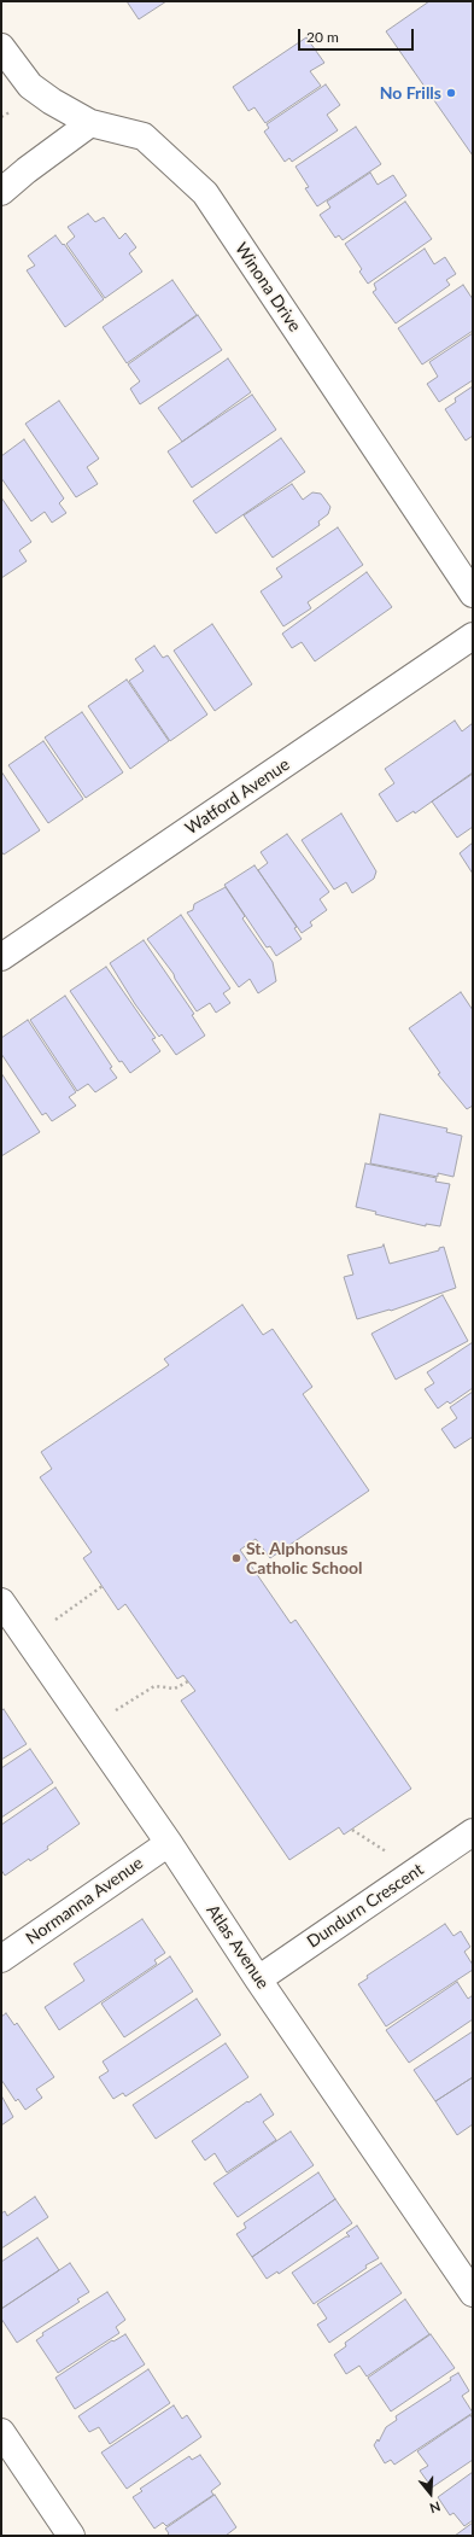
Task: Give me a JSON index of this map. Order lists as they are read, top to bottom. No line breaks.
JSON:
{"streets":{"street":["Winona Drive","Watford Avenue","Normanna Avenue","Dundurn Crescent","Atlas Avenue"]},"crossings":[["Normanna Avenue","Atlas Avenue"],["Dundurn Crescent","Atlas Avenue"]],"places":["No Frills","St. Alphonsus Catholic School"],"scale_bar":"20 m","north":"bottom"}
